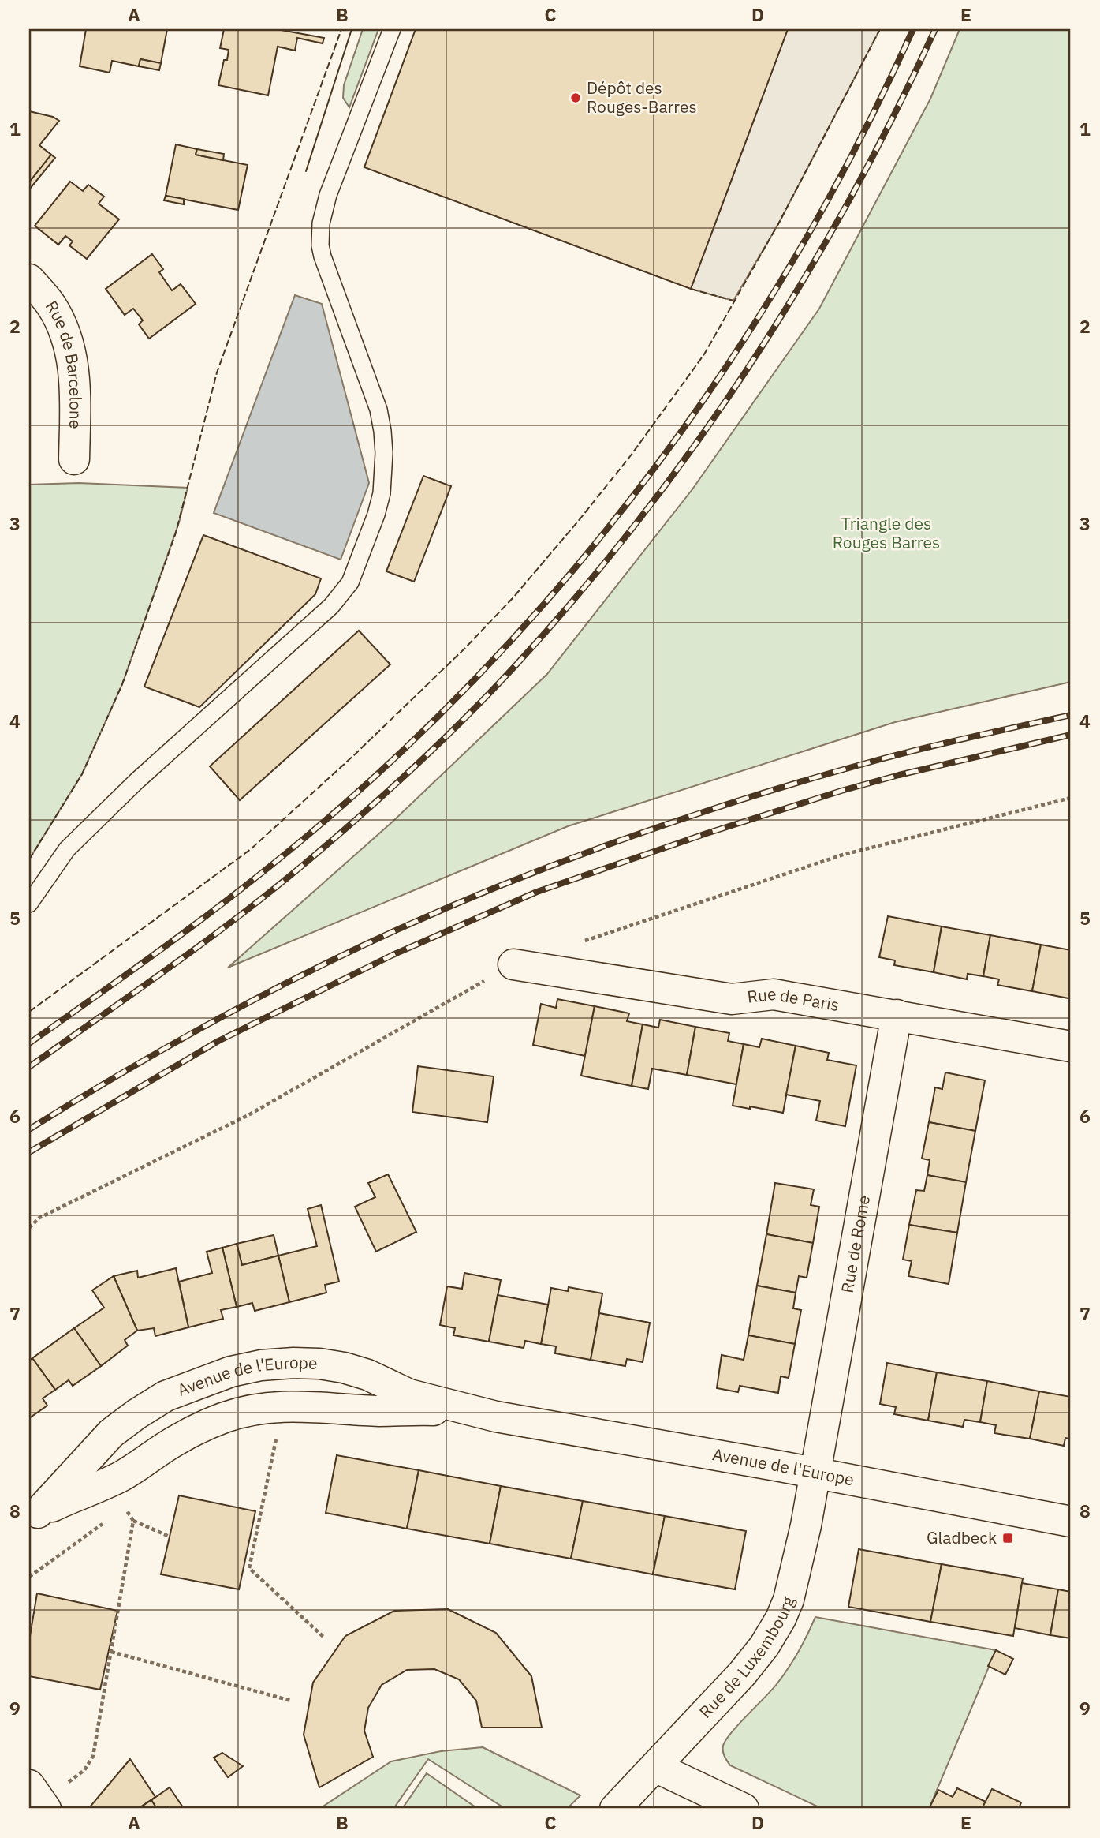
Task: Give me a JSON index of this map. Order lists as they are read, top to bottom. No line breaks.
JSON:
{"streets":{"street":["Rue de Barcelone","Rue de Paris","Rue de Rome","Avenue de l'Europe","Rue de Luxembourg"]},"crossings":[["Rue de Paris","Rue de Rome"],["Rue de Rome","Avenue de l'Europe"],["Rue de Rome","Rue de Luxembourg"],["Avenue de l'Europe","Rue de Luxembourg"]],"parks":["Triangle des Rouges Barres"],"places":{"other":["Dépôt des Rouges-Barres"],"transit":["Gladbeck"]},"grid":{"columns":["A","B","C","D","E"],"rows":["1","2","3","4","5","6","7","8","9"]}}
